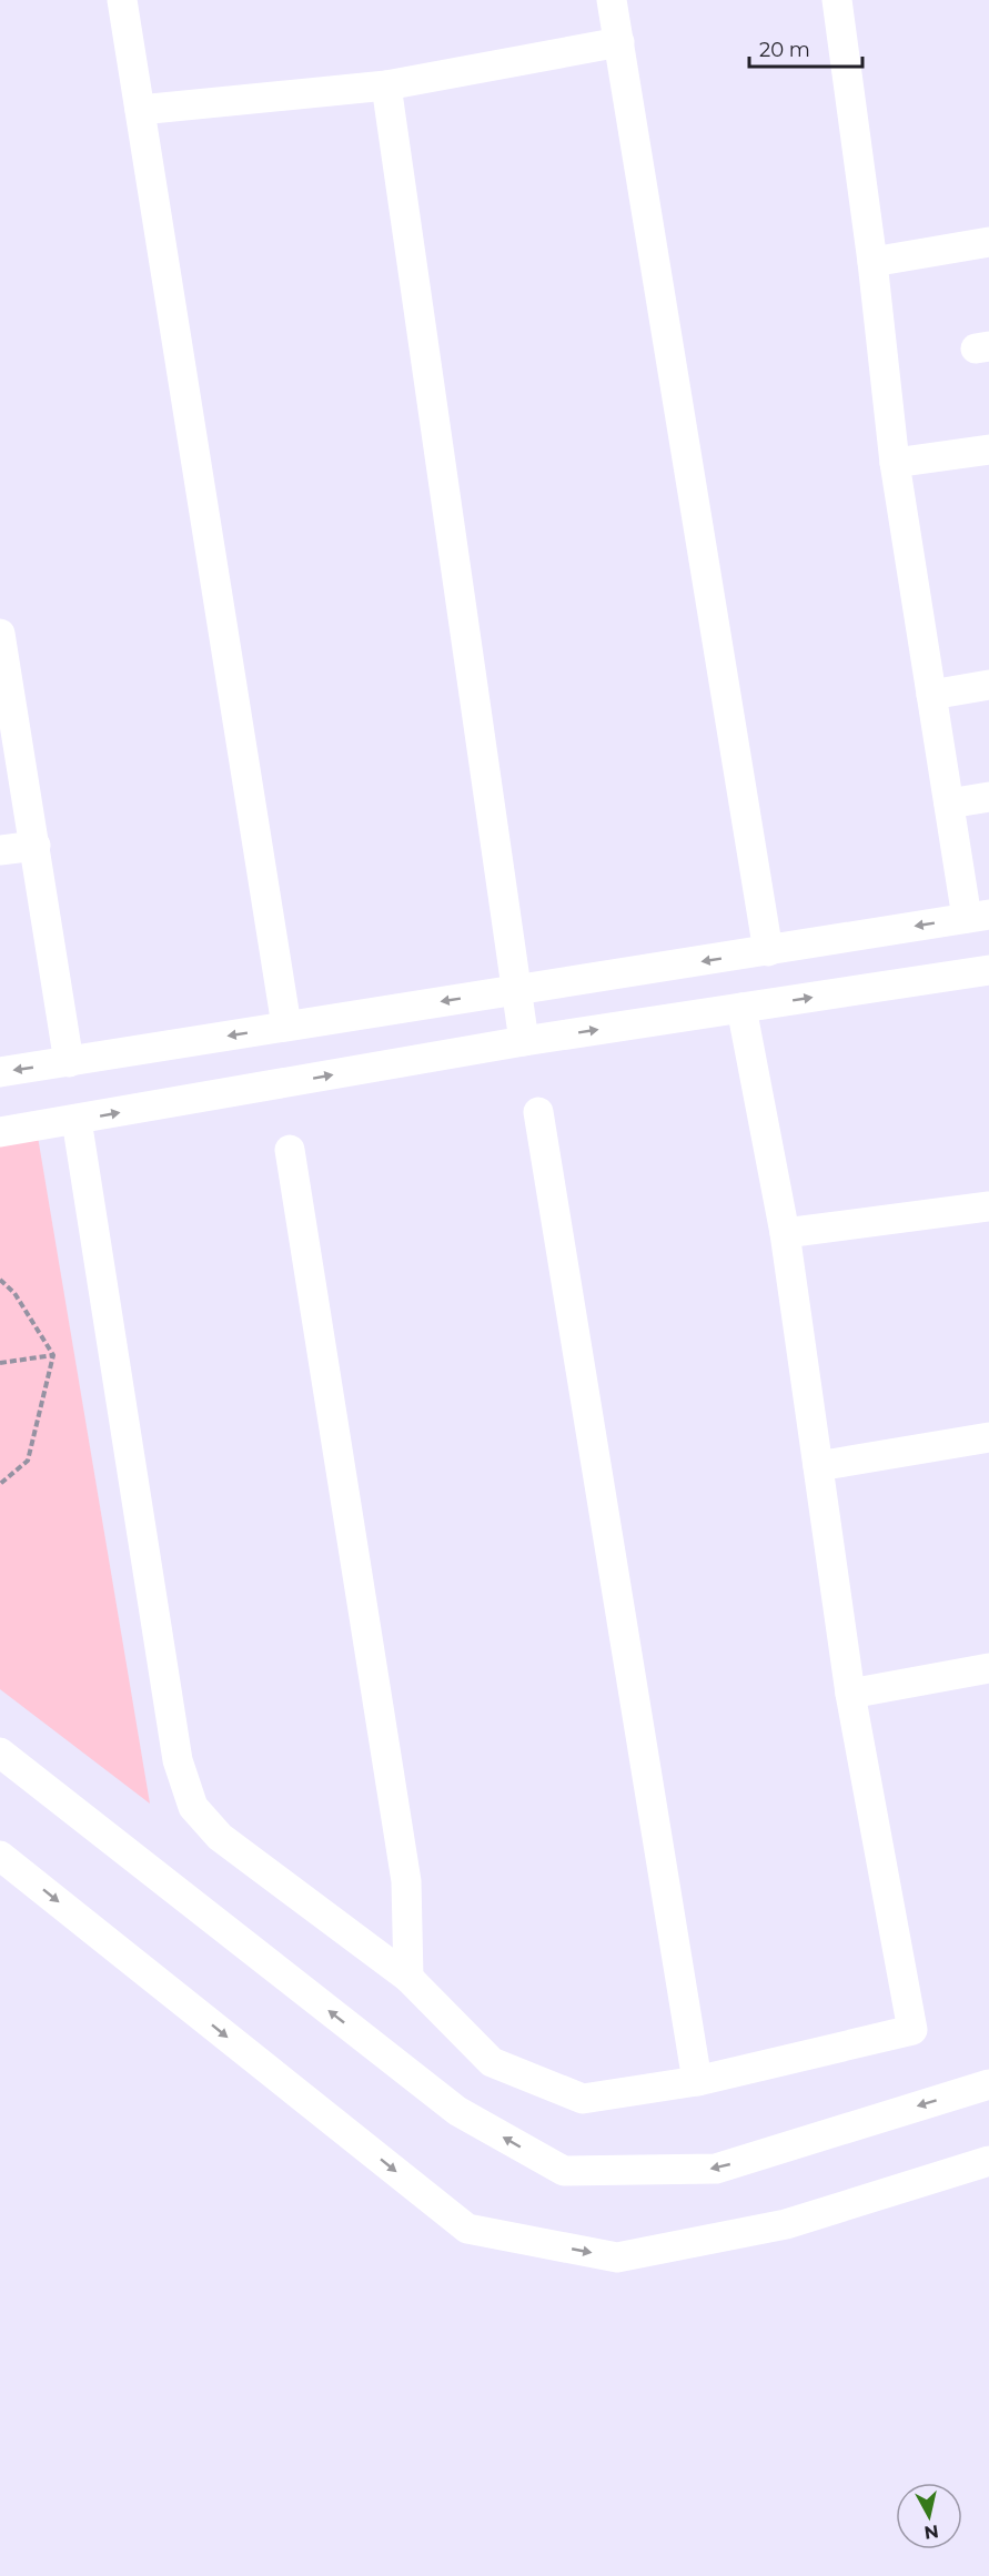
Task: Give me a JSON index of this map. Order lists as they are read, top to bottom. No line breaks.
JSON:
{"scale_bar":"20 m","north":"bottom"}
